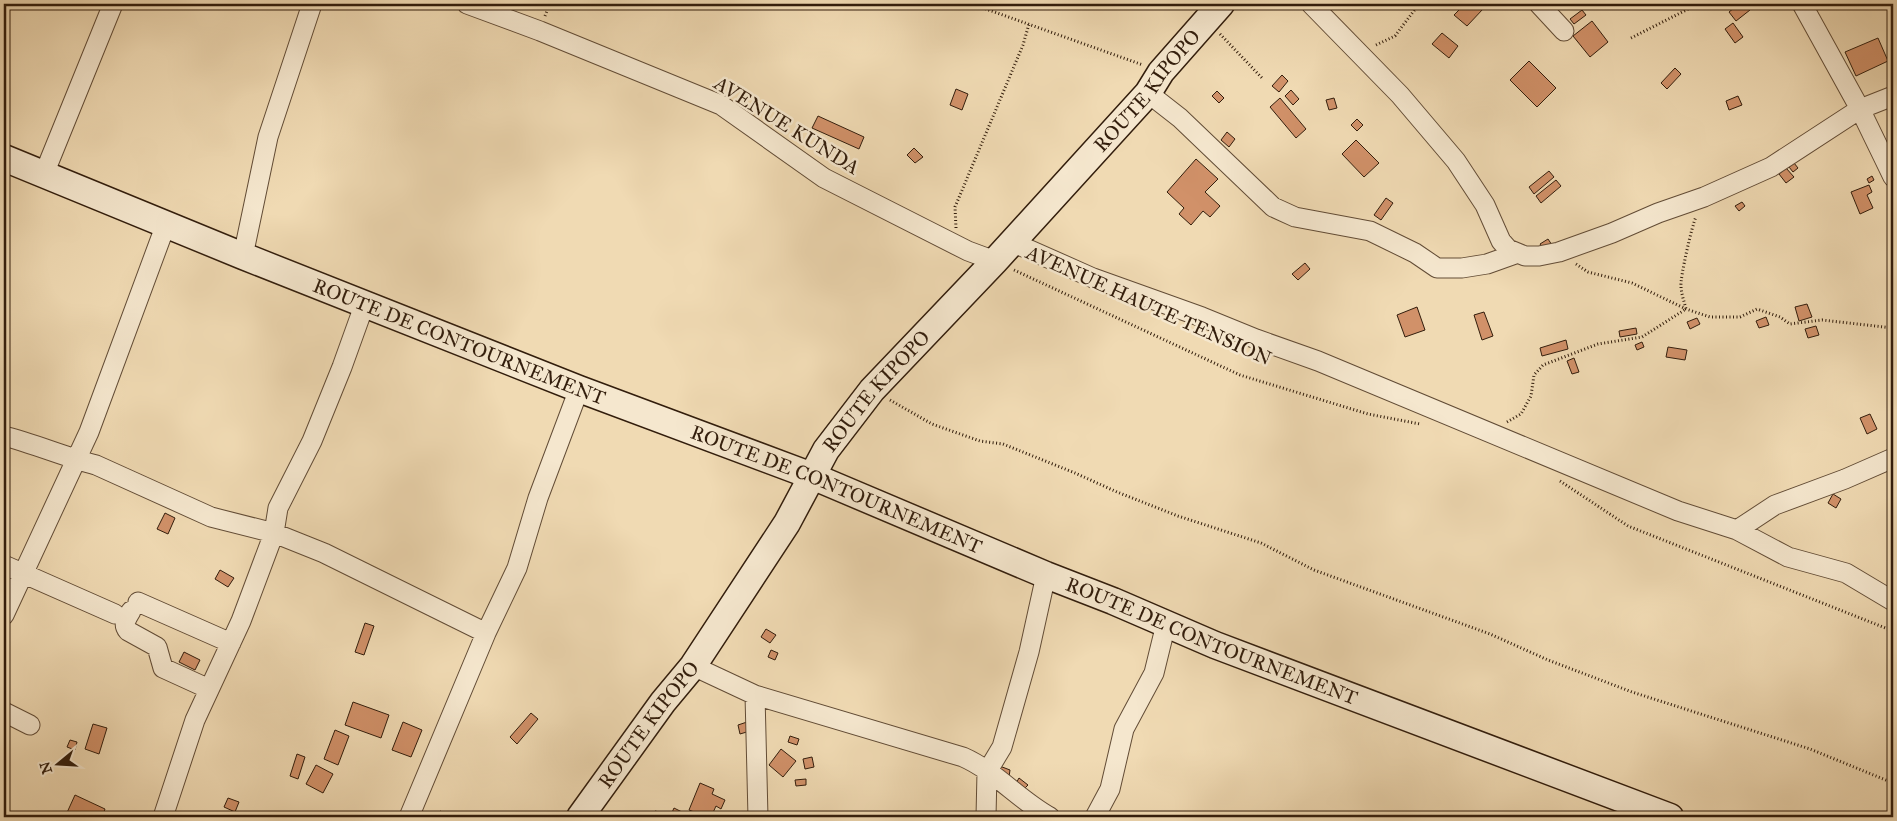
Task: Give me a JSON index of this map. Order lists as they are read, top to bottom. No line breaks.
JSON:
{"streets":{"street":["ROUTE KIPOPO","AVENUE KUNDA","ROUTE DE CONTOURNEMENT"],"path":["AVENUE HAUTE TENSION"]},"crossings":[["ROUTE KIPOPO","AVENUE KUNDA"],["ROUTE KIPOPO","AVENUE HAUTE TENSION"],["ROUTE KIPOPO","ROUTE DE CONTOURNEMENT"],["AVENUE KUNDA","AVENUE HAUTE TENSION"]],"north":"left"}
